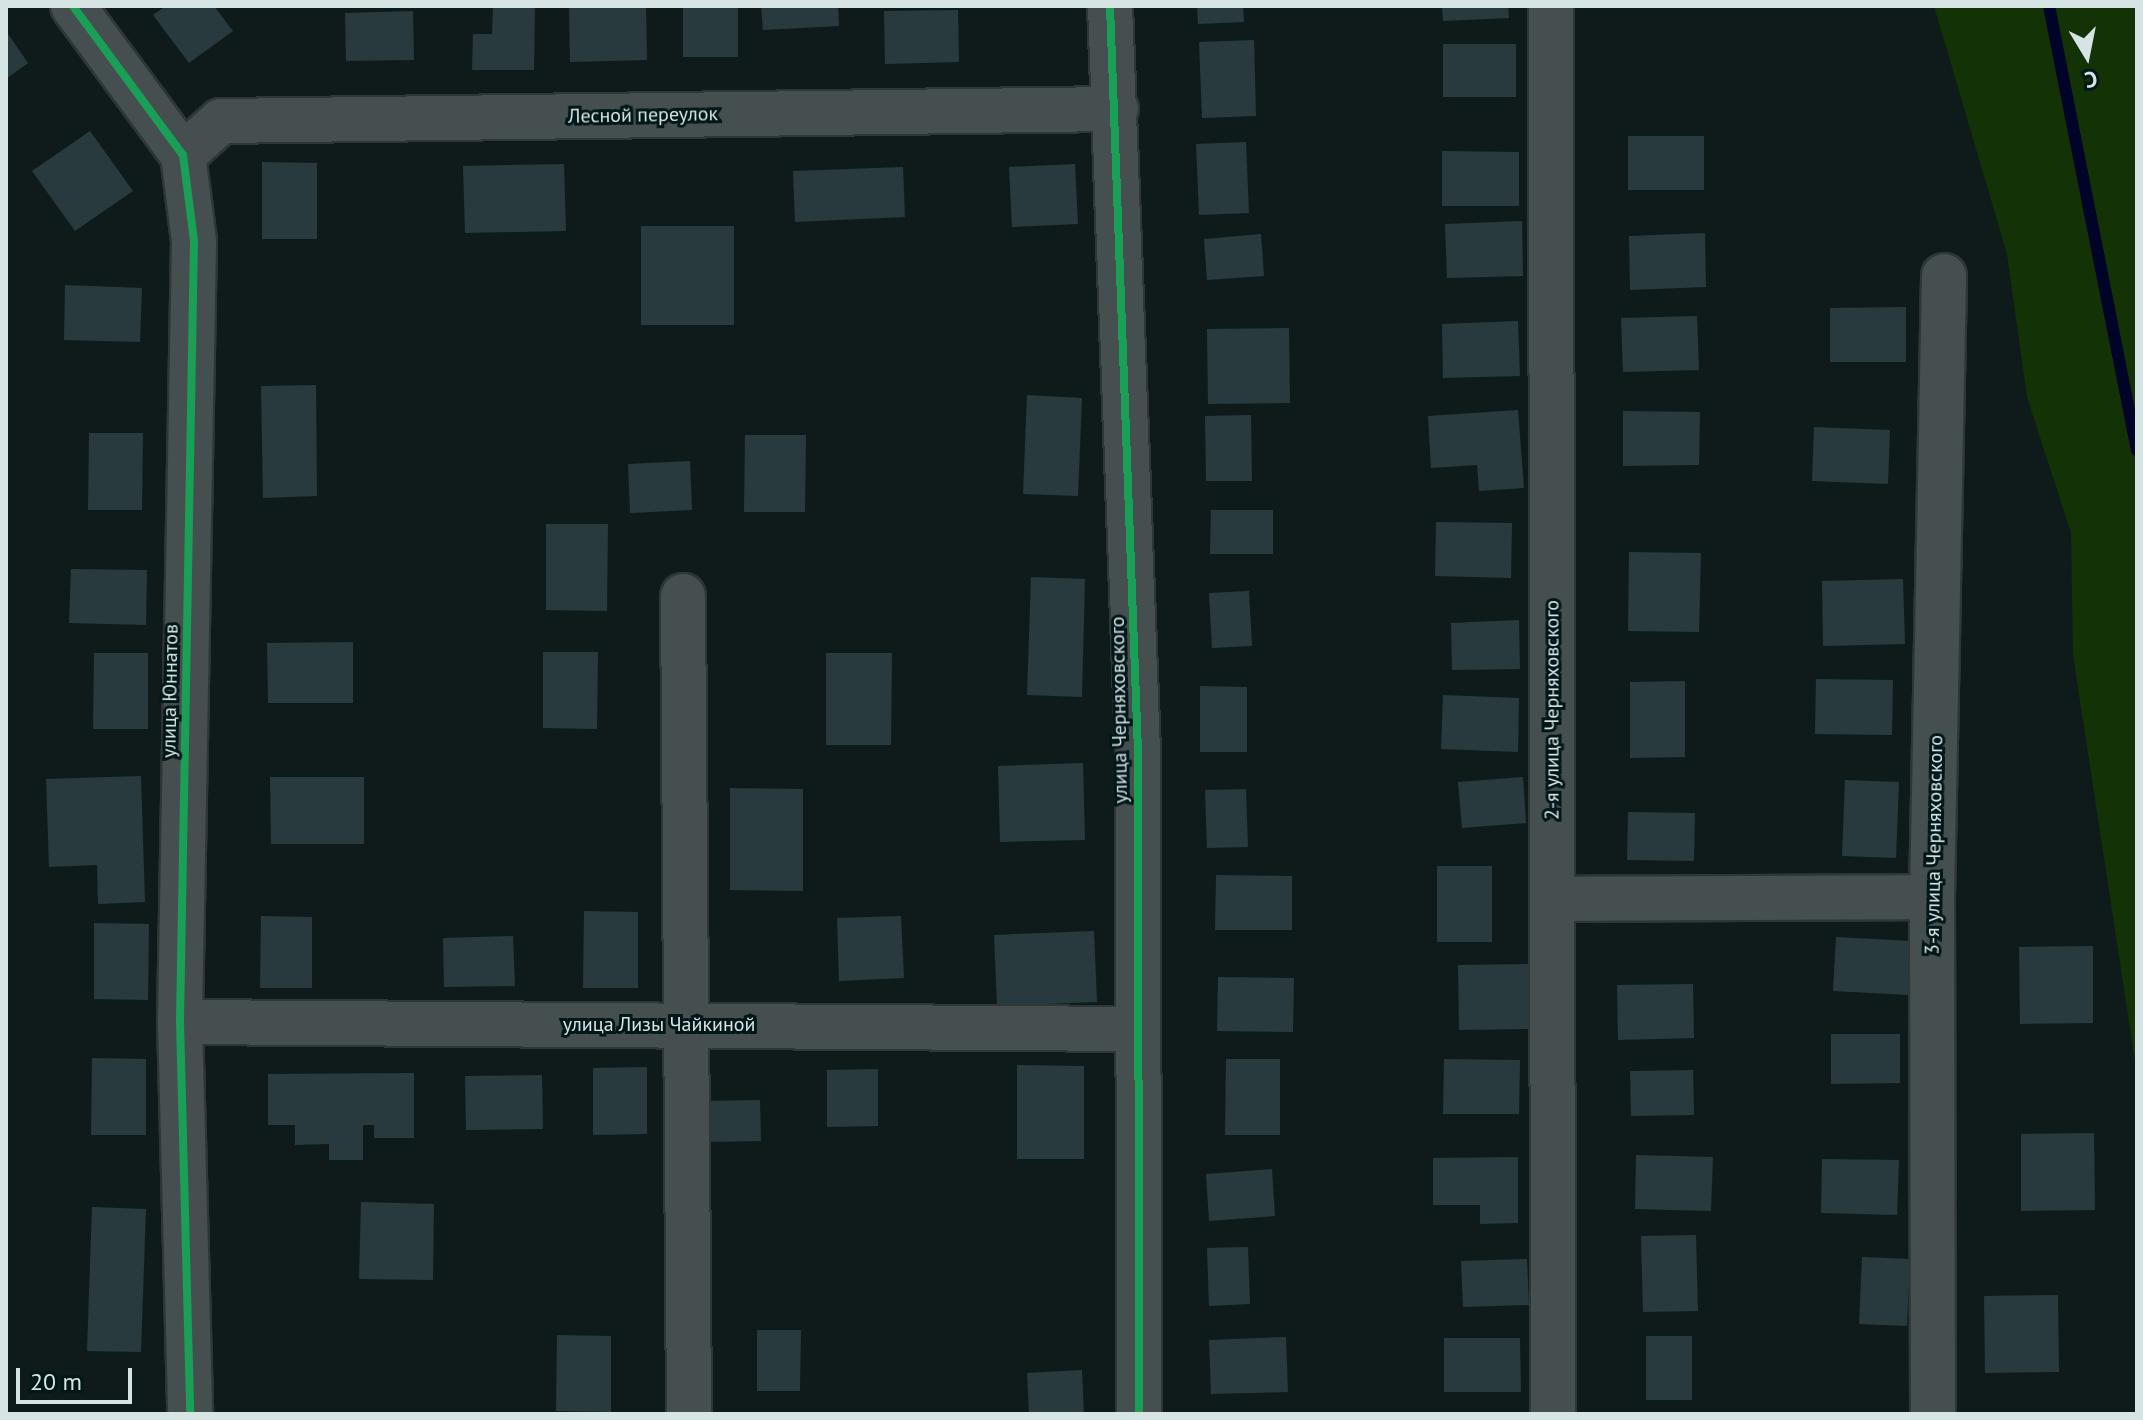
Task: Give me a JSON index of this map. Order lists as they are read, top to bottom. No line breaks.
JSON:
{"streets":{"street":["Лесной переулок","улица Юннатов","улица Черняховского","2-я улица Черняховского","3-я улица Черняховского","улица Лизы Чайкиной"]},"crossings":[["Лесной переулок","улица Юннатов"],["Лесной переулок","улица Черняховского"],["улица Юннатов","улица Лизы Чайкиной"],["улица Черняховского","улица Лизы Чайкиной"]],"scale_bar":"20 m","north":"bottom"}
